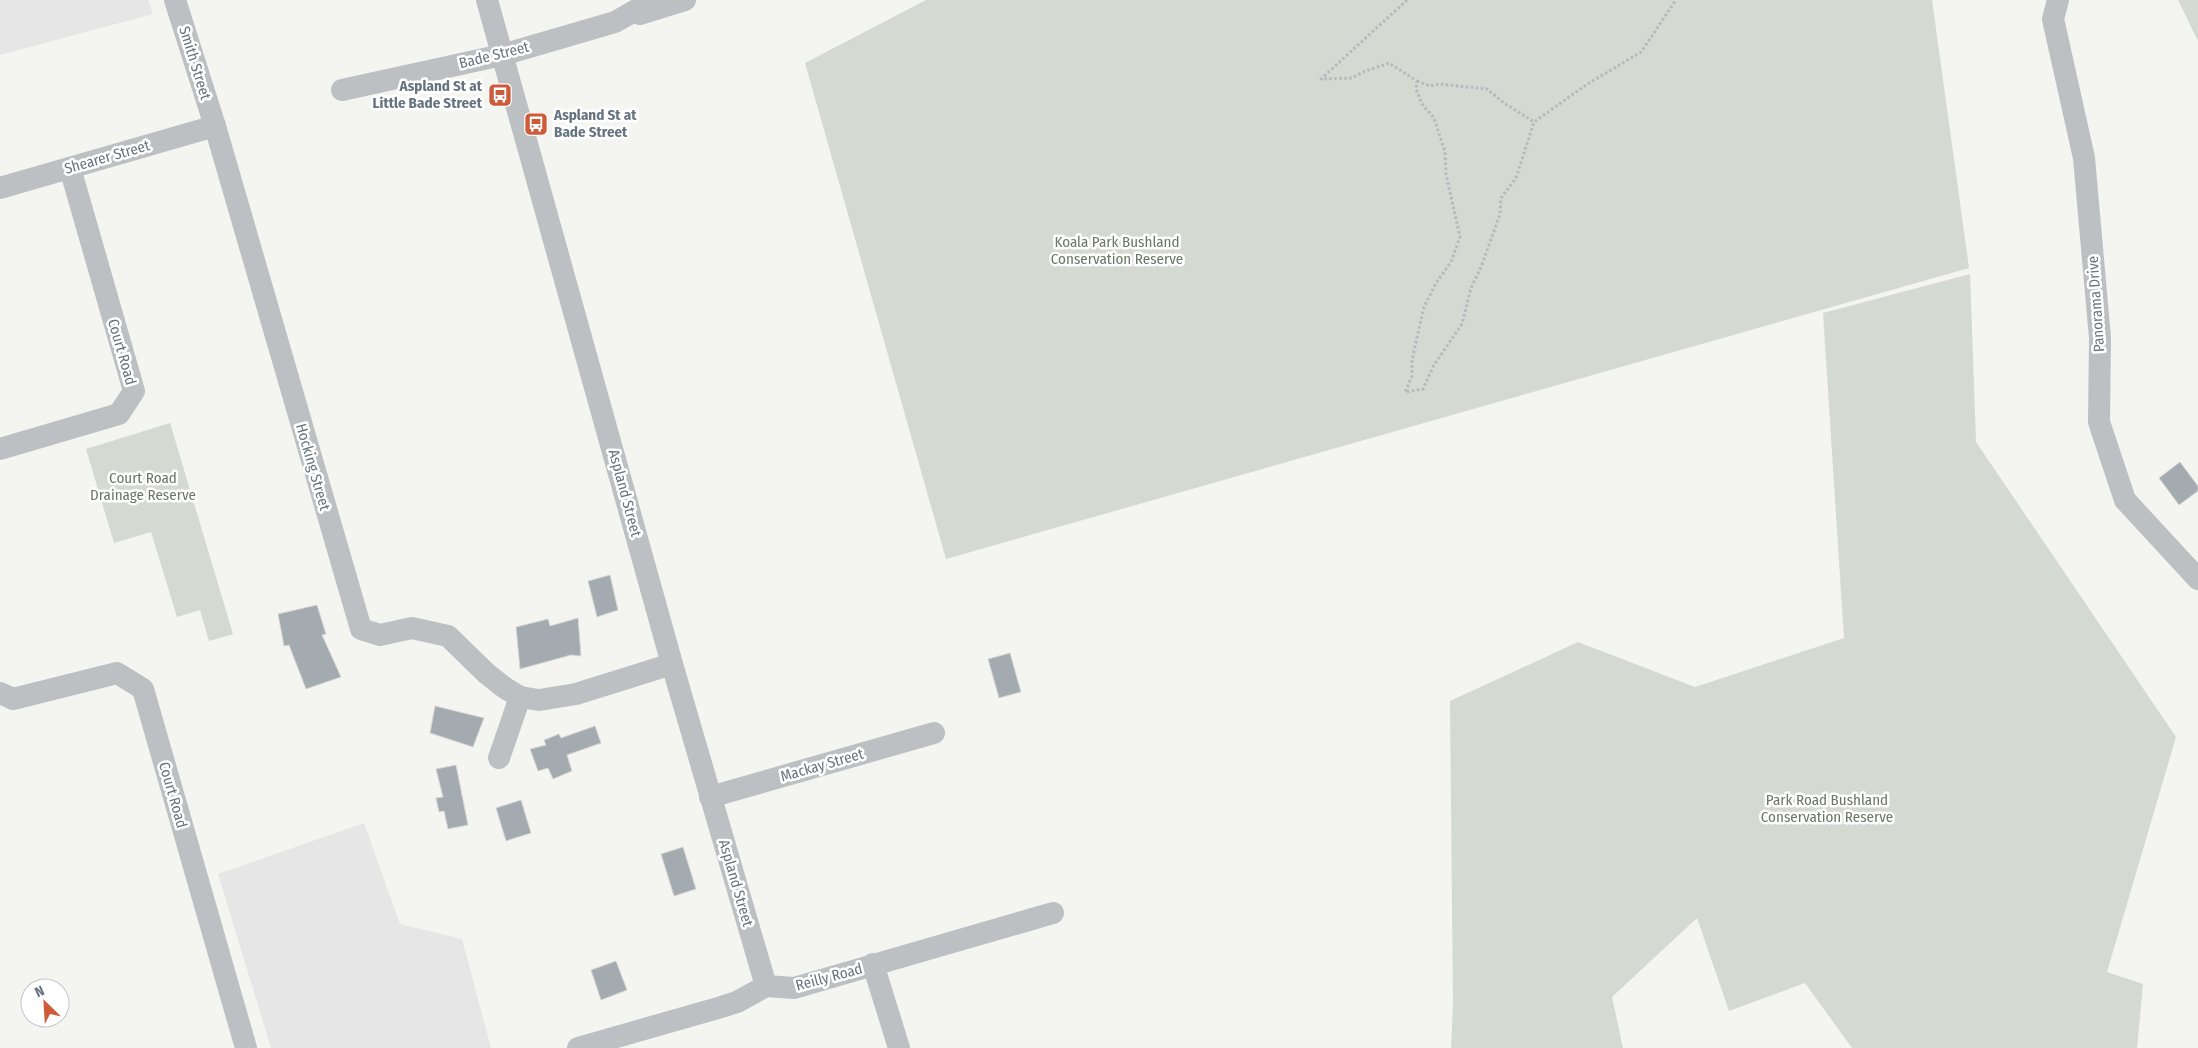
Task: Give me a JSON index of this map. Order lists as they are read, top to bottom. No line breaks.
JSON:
{"streets":{"street":["Bade Street","Smith Street","Shearer Street","Panorama Drive","Court Road","Hocking Street","Aspland Street","Mackay Street","Reilly Road"]},"crossings":[["Bade Street","Aspland Street"],["Smith Street","Shearer Street"],["Smith Street","Hocking Street"],["Shearer Street","Court Road"],["Shearer Street","Hocking Street"],["Aspland Street","Mackay Street"],["Aspland Street","Reilly Road"]],"parks":["Koala Park Bushland Conservation Reserve","Court Road Drainage Reserve","Park Road Bushland Conservation Reserve"],"places":{"bus stop":["Aspland St at Little Bade Street","Aspland St at Bade Street"]},"north":"top left"}
